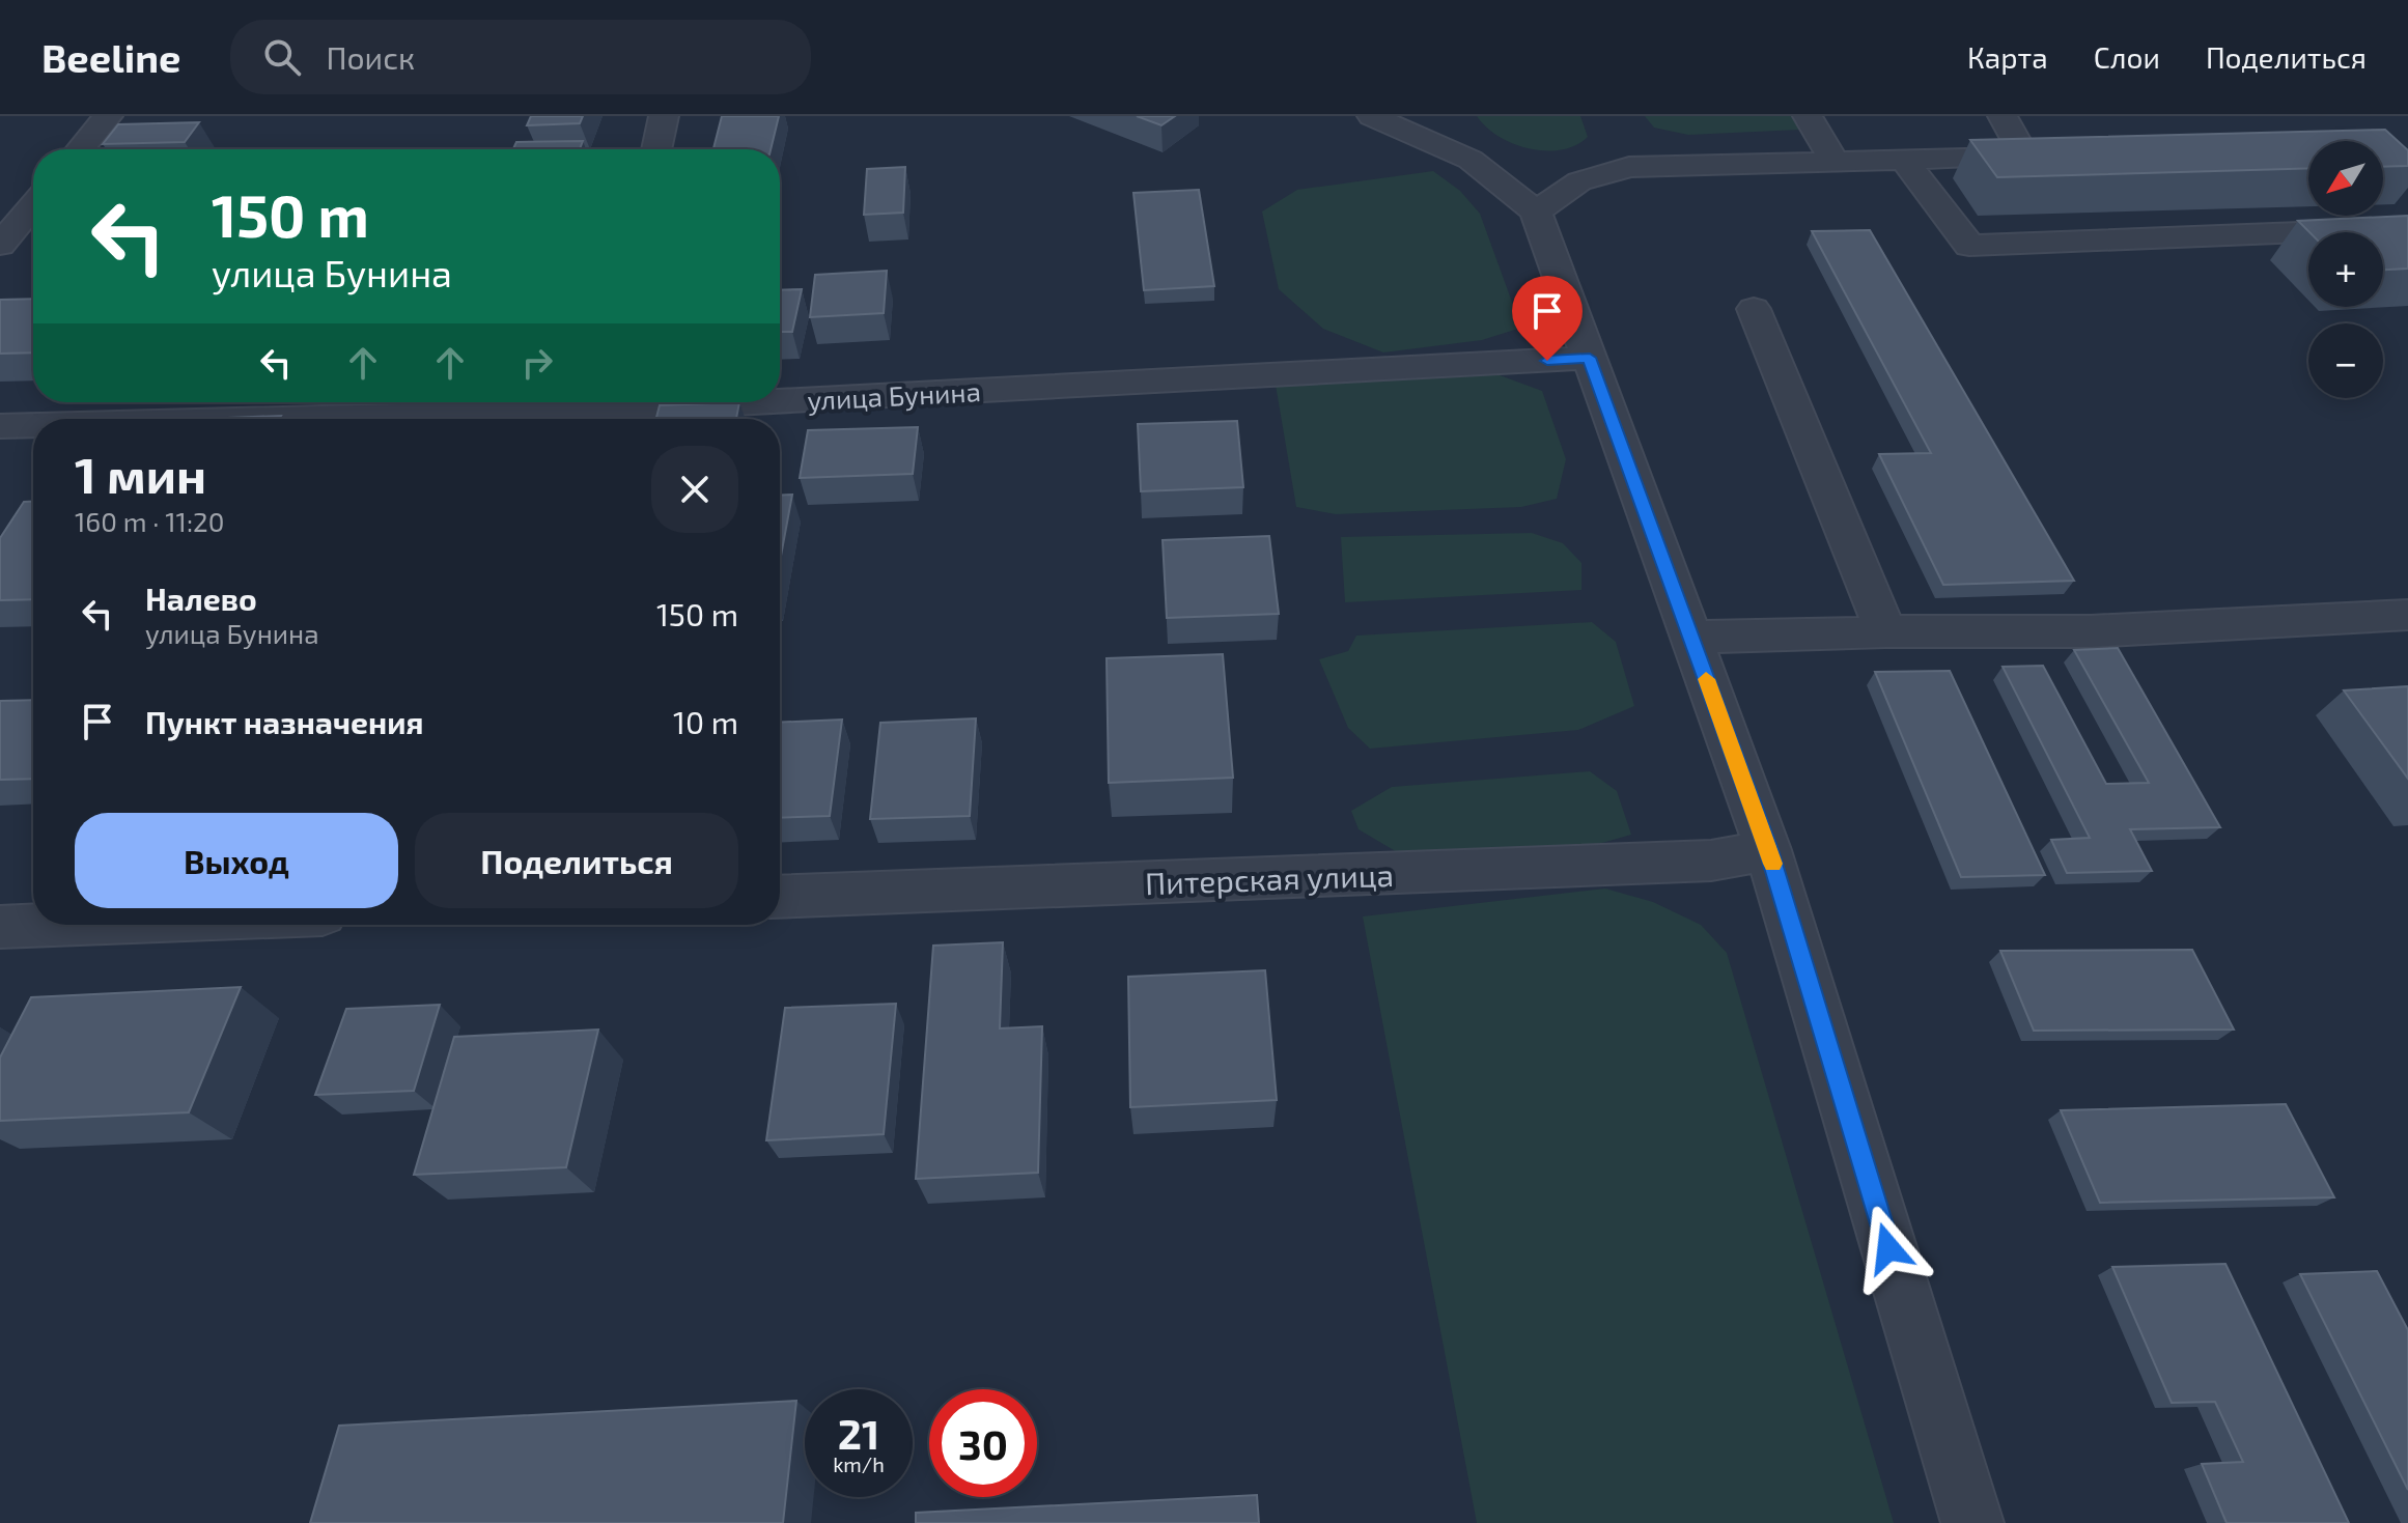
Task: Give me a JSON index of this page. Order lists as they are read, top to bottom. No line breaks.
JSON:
{"streets":{"street":["улица Бунина","Питерская улица"]},"north":"bottom left","page":{"header":"Beeline","search":"Поиск","nav":["Карта","Слои","Поделиться"],"map_buttons":["+","−"],"turn":["150 m","улица Бунина"],"heading":["1 мин","160 m · 11:20"],"list":[{"name":"Налево","note":"улица Бунина","value":"150 m"},{"name":"Пункт назначения","value":"10 m"}],"buttons":["Выход","Поделиться"],"speed":"21 km/h","limit":"30"}}
